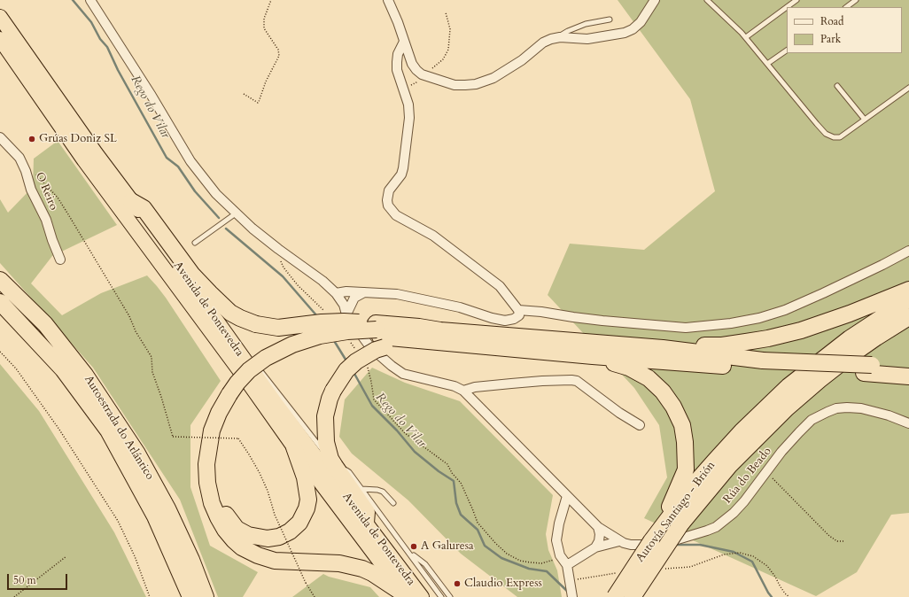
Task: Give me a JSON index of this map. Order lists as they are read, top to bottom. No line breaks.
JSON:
{"streets":{"highway":["Avenida de Pontevedra","Autoestrada do Atlántico","Autovía Santiago - Brión"],"street":["O Reiro","Rúa do Beado"]},"water":["Rego do Vilar"],"places":["Grúas Doniz SL","A Galuresa","Claudio Express"],"legend":["Road","Park"],"scale_bar":"50 m"}
